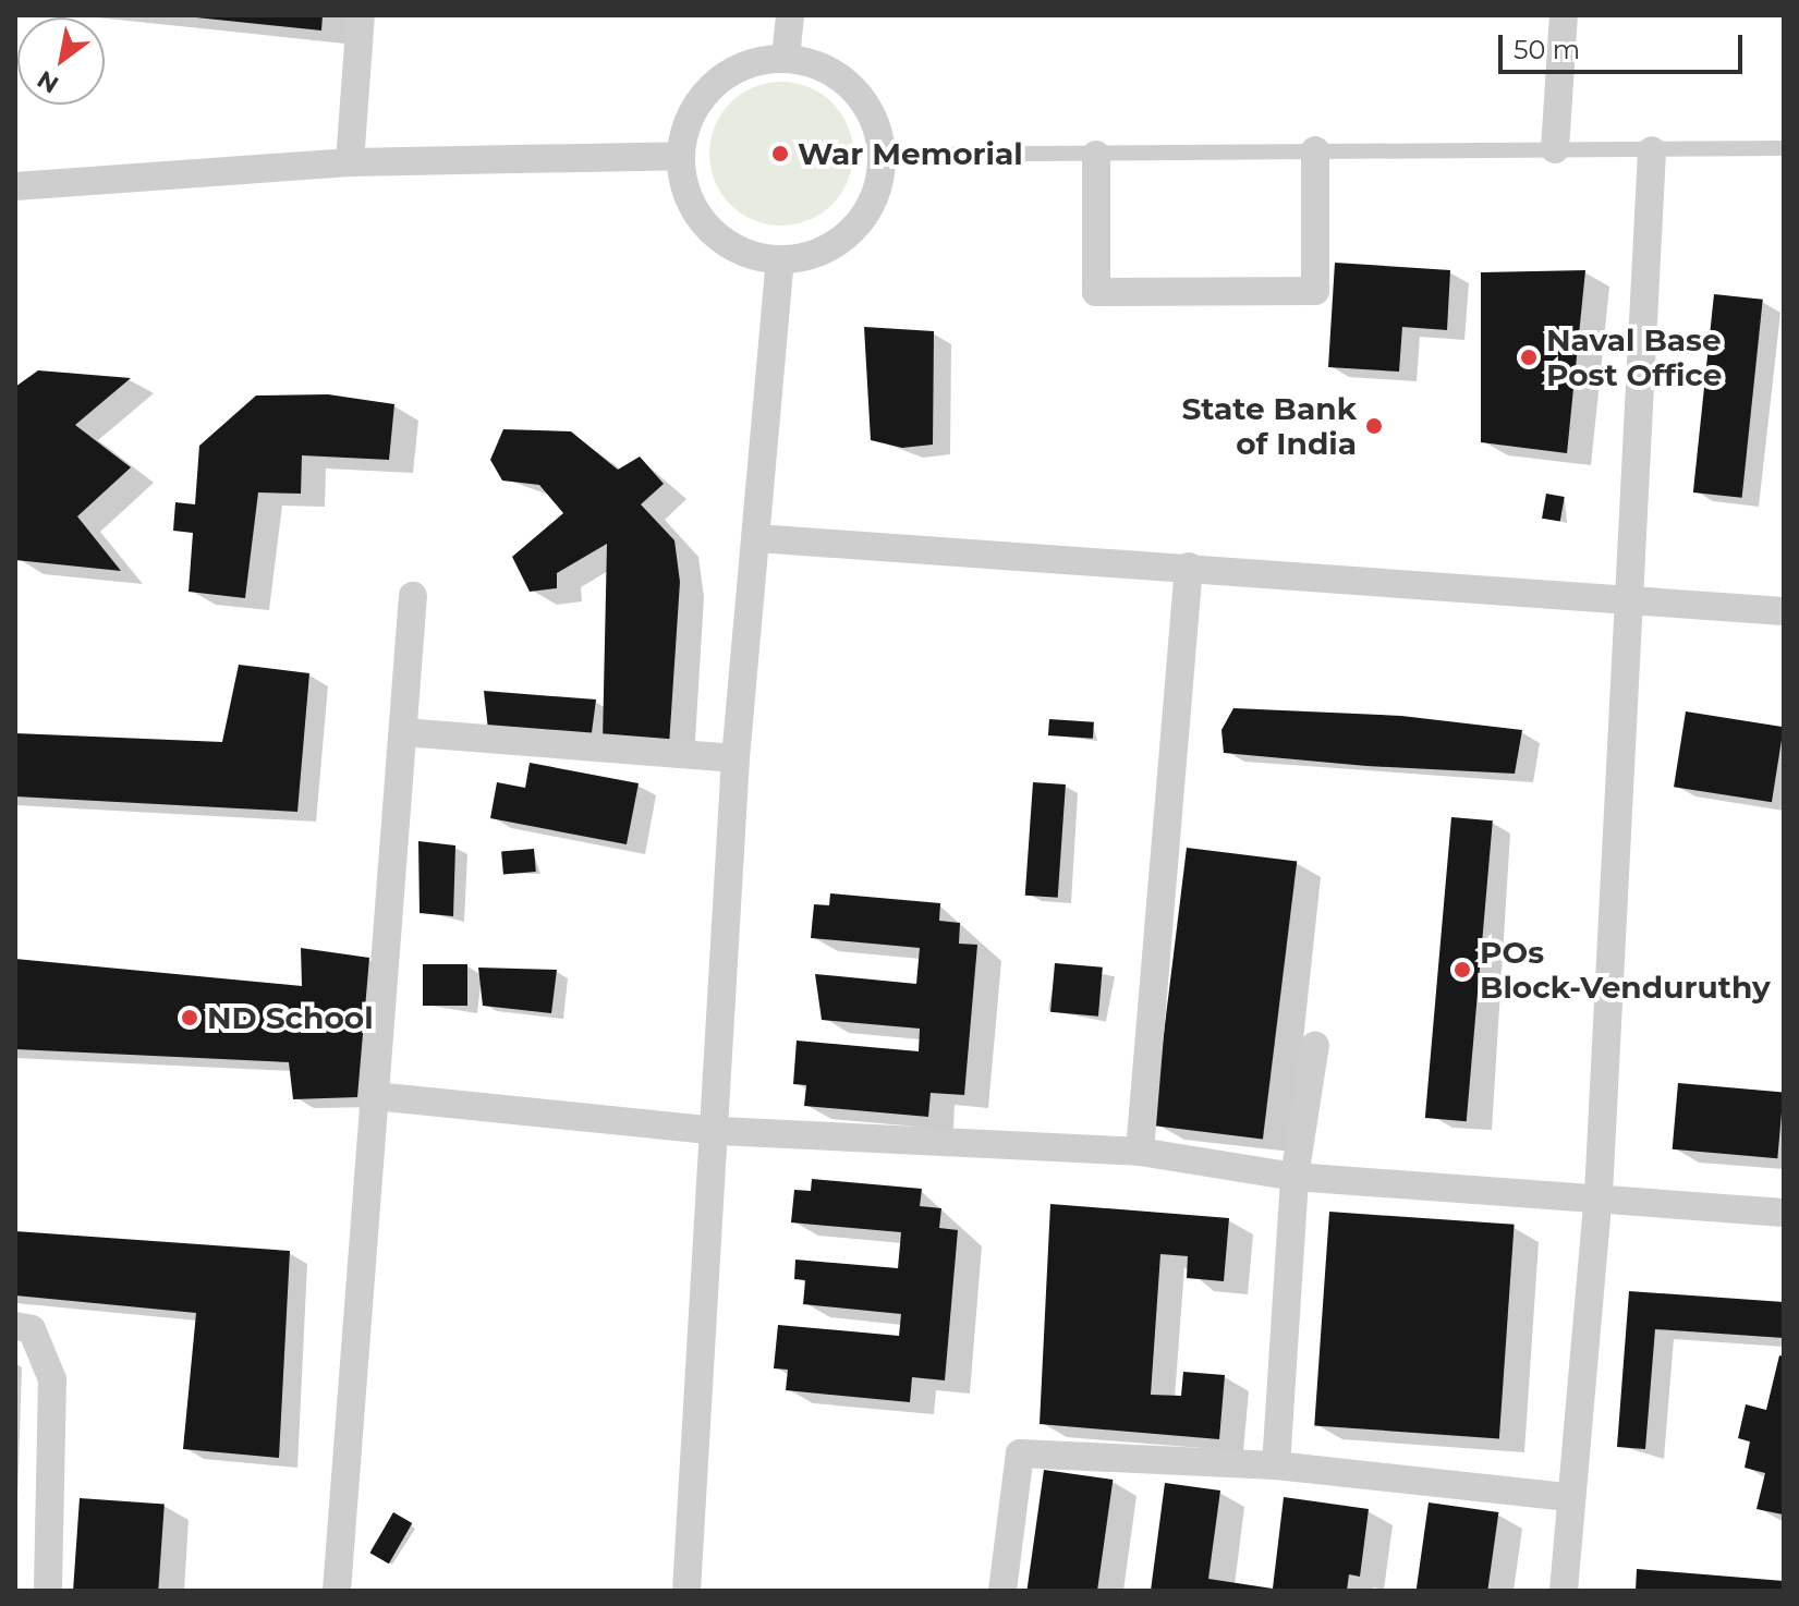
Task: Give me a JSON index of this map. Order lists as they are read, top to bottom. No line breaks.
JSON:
{"places":["War Memorial","Naval Base Post Office","State Bank of India","POs Block-Venduruthy","ND School"],"scale_bar":"50 m","north":"bottom left"}
